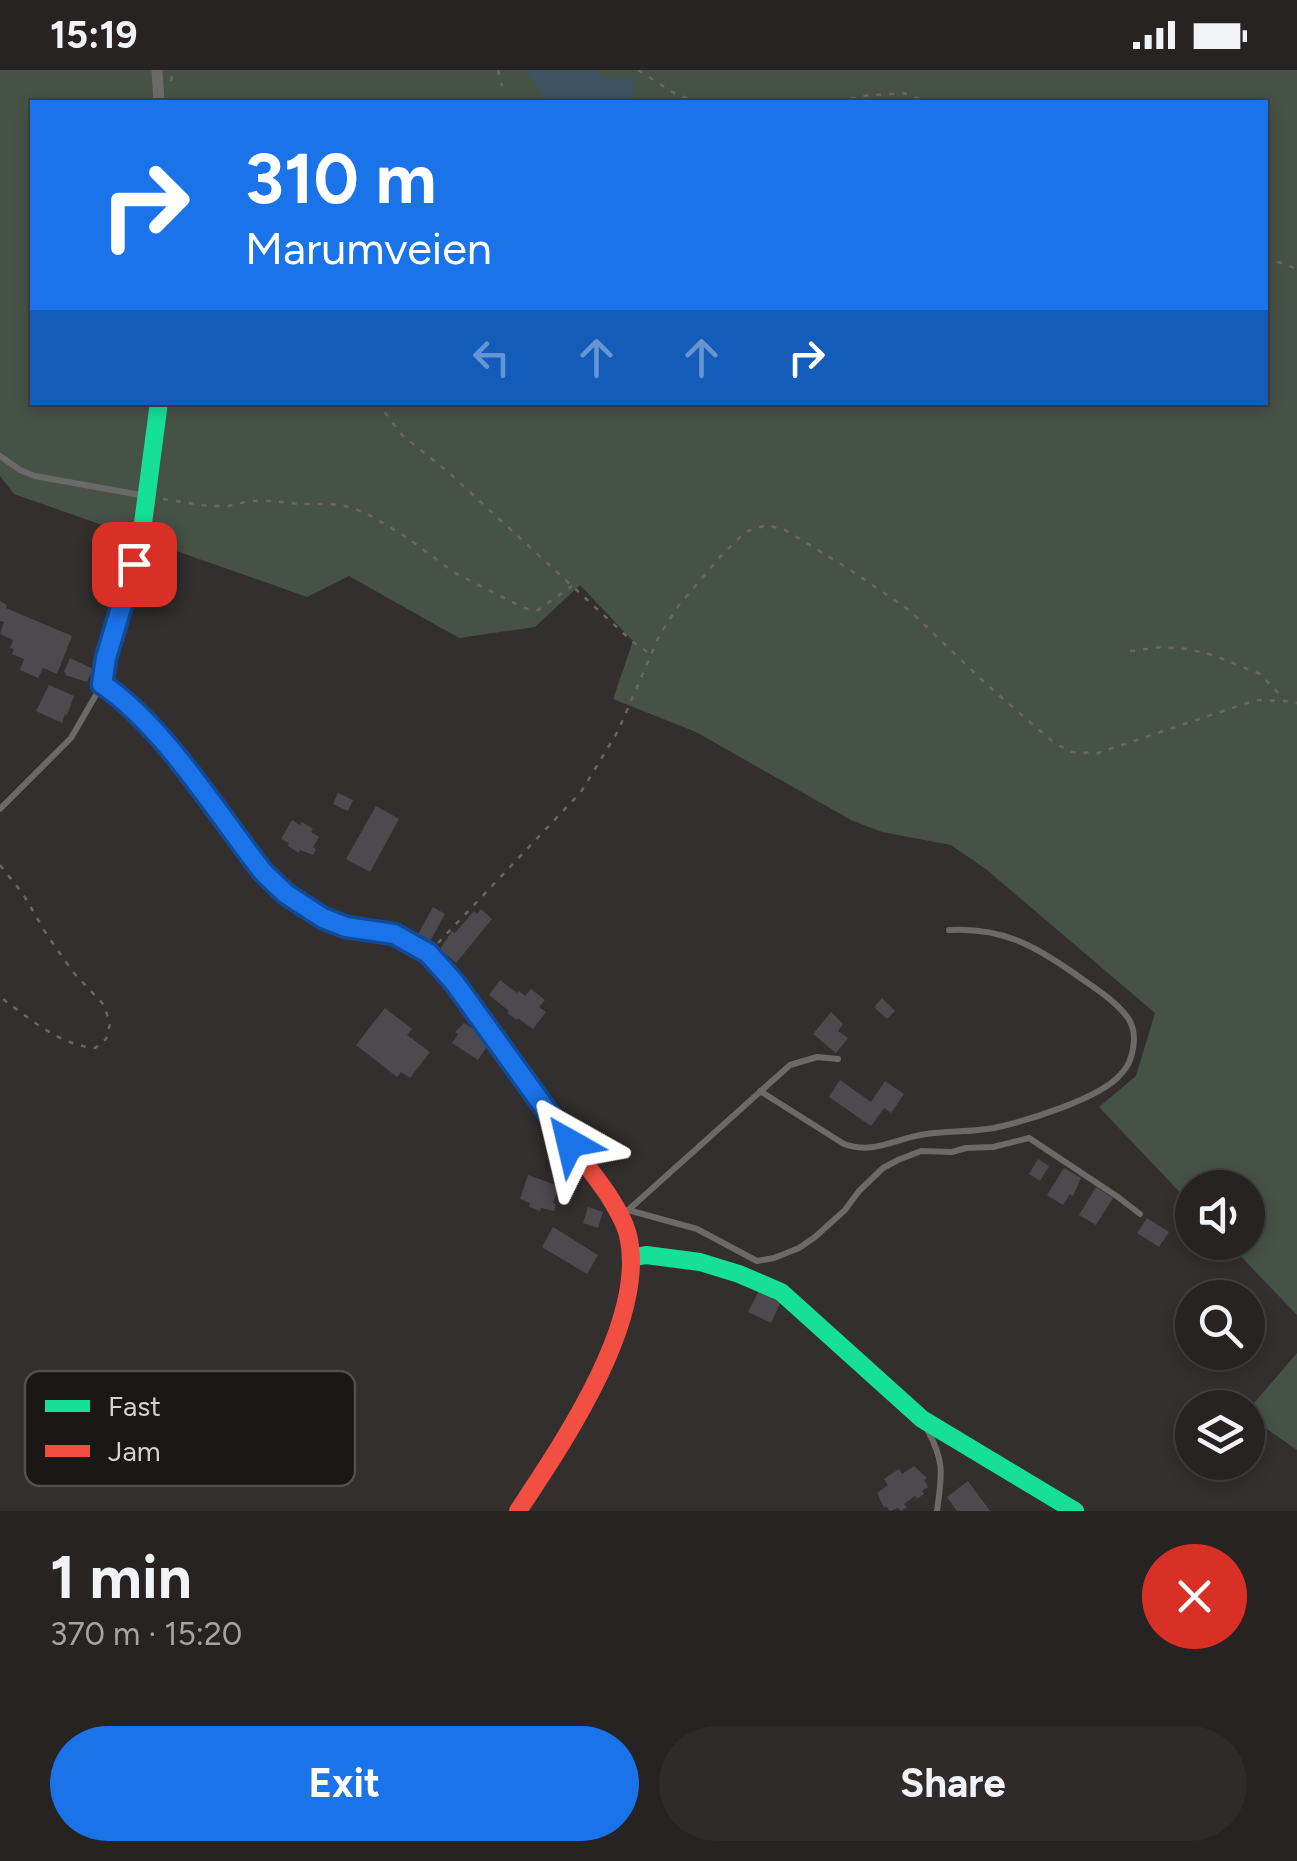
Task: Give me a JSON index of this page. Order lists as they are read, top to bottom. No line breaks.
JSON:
{"legend":["Fast","Jam"],"page":{"status":"15:19","turn":["310 m","Marumveien"],"heading":["1 min","370 m · 15:20"],"buttons":["Exit","Share"]}}
